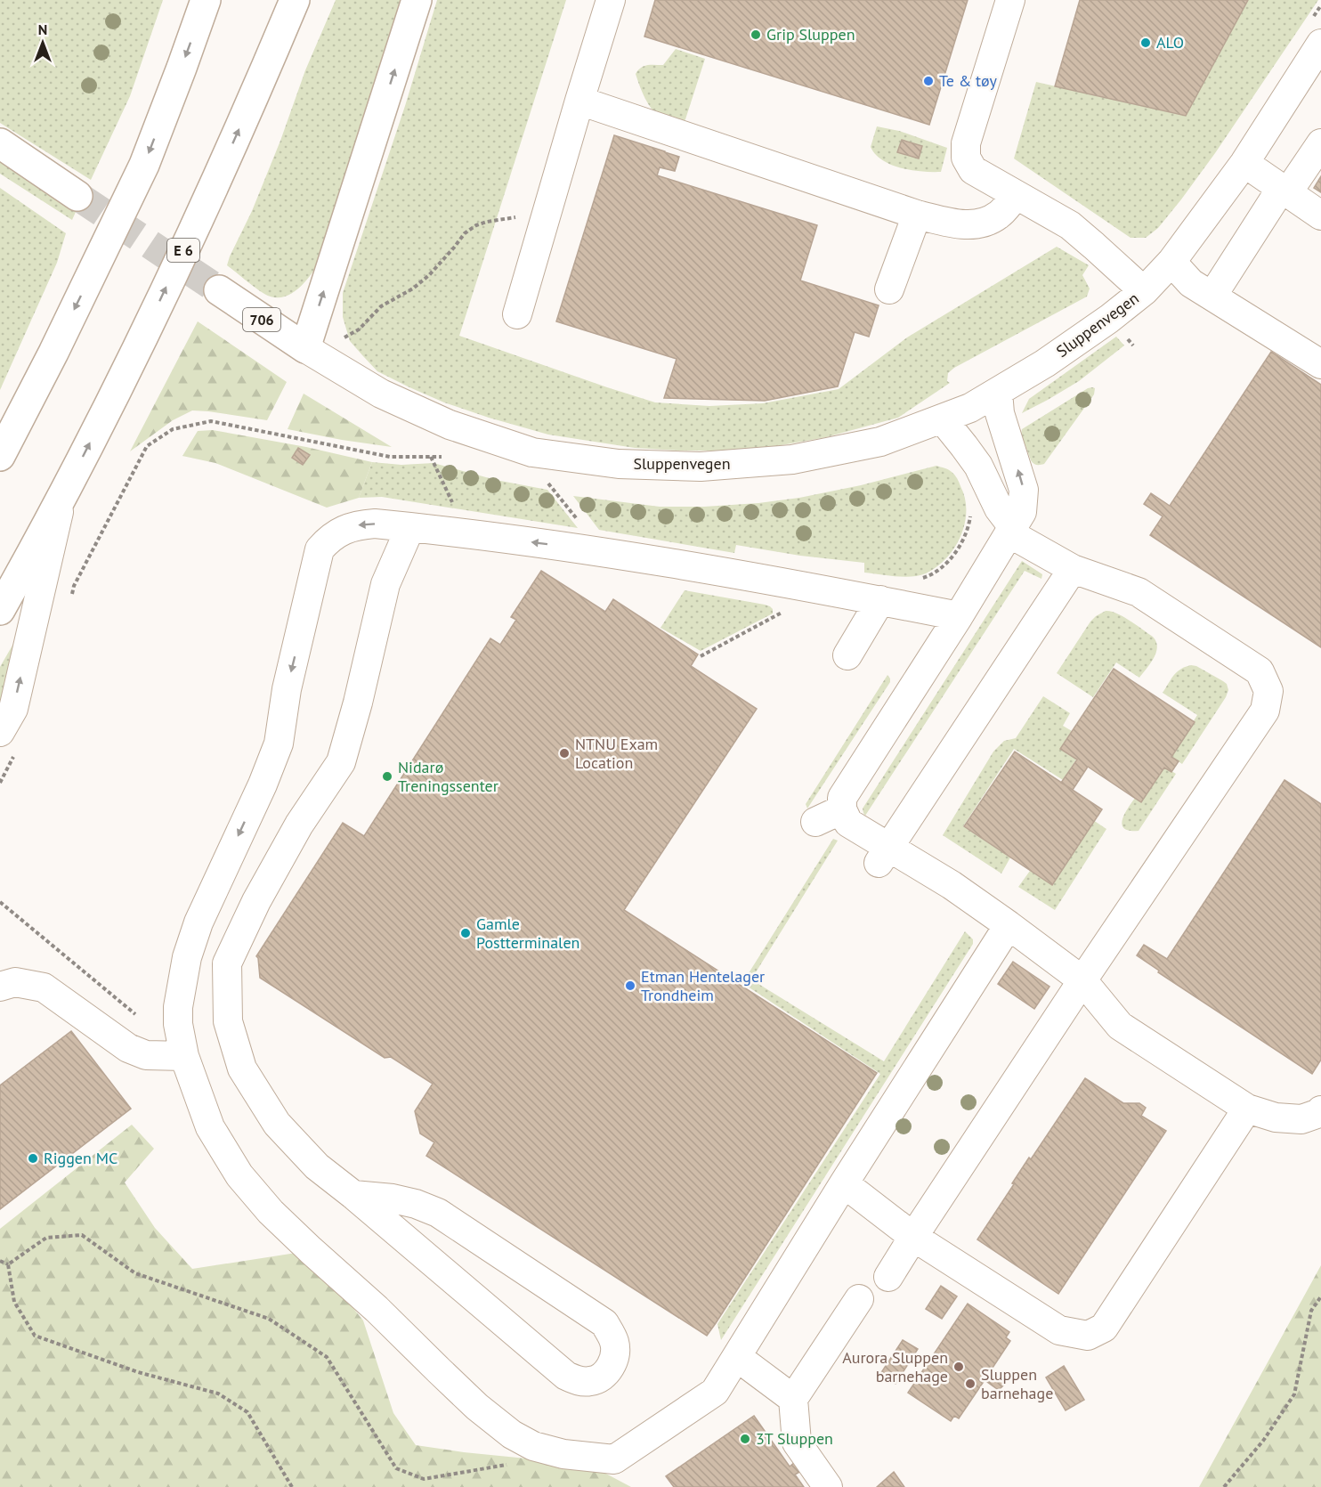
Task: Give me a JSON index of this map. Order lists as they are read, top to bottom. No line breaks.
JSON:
{"streets":{"highway":["E 6","706","Sluppenvegen"]},"places":["Grip Sluppen","ALO","Te & tøy","NTNU Exam Location","Nidarø Treningssenter","Gamle Postterminalen","Etman Hentelager Trondheim","Riggen MC","Aurora Sluppen barnehage","Sluppen barnehage","3T Sluppen"],"north":"top"}
